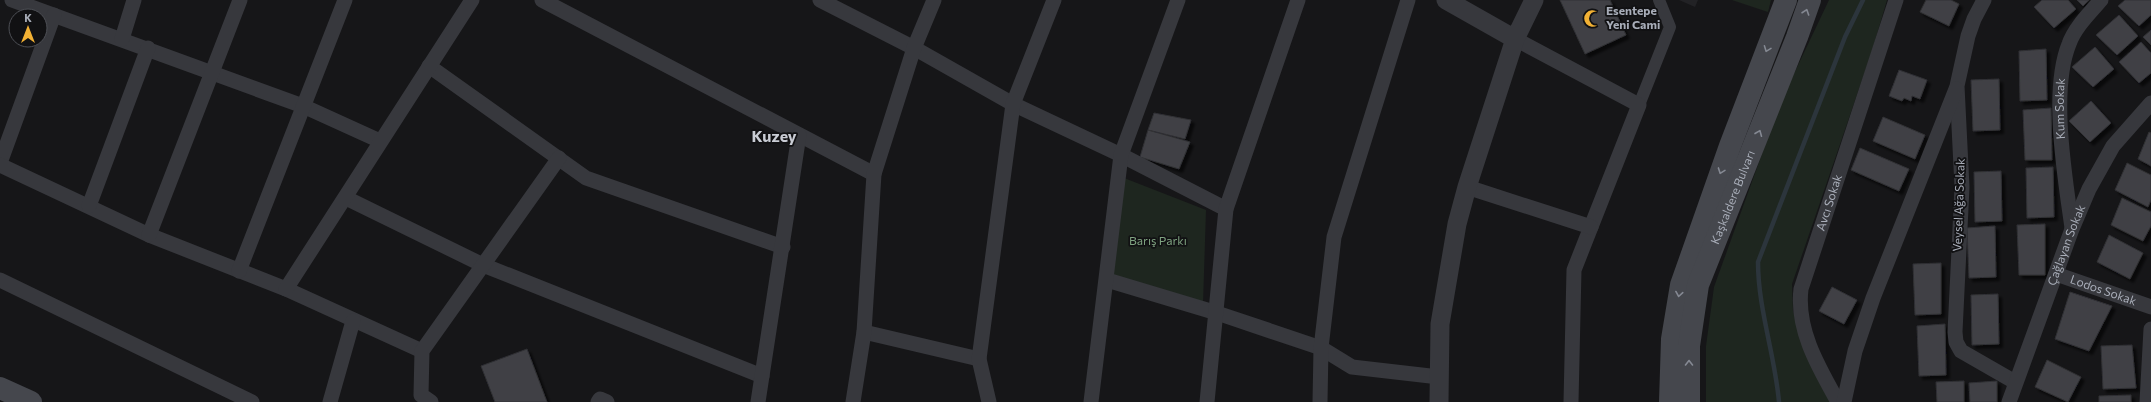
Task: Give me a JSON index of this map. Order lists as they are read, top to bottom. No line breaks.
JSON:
{"streets":{"main road":["Kaşkaldere Bulvarı"],"street":["Kum Sokak","Avcı Sokak","Veysel Ağa Sokak","Çağlayan Sokak","Lodos Sokak"]},"crossings":[["Kum Sokak","Çağlayan Sokak"],["Veysel Ağa Sokak","Çağlayan Sokak"],["Çağlayan Sokak","Lodos Sokak"]],"districts":["Kuzey"],"parks":["Barış Parkı"],"places":{"mosque":["Esentepe Yeni Cami"]},"north":"top"}
